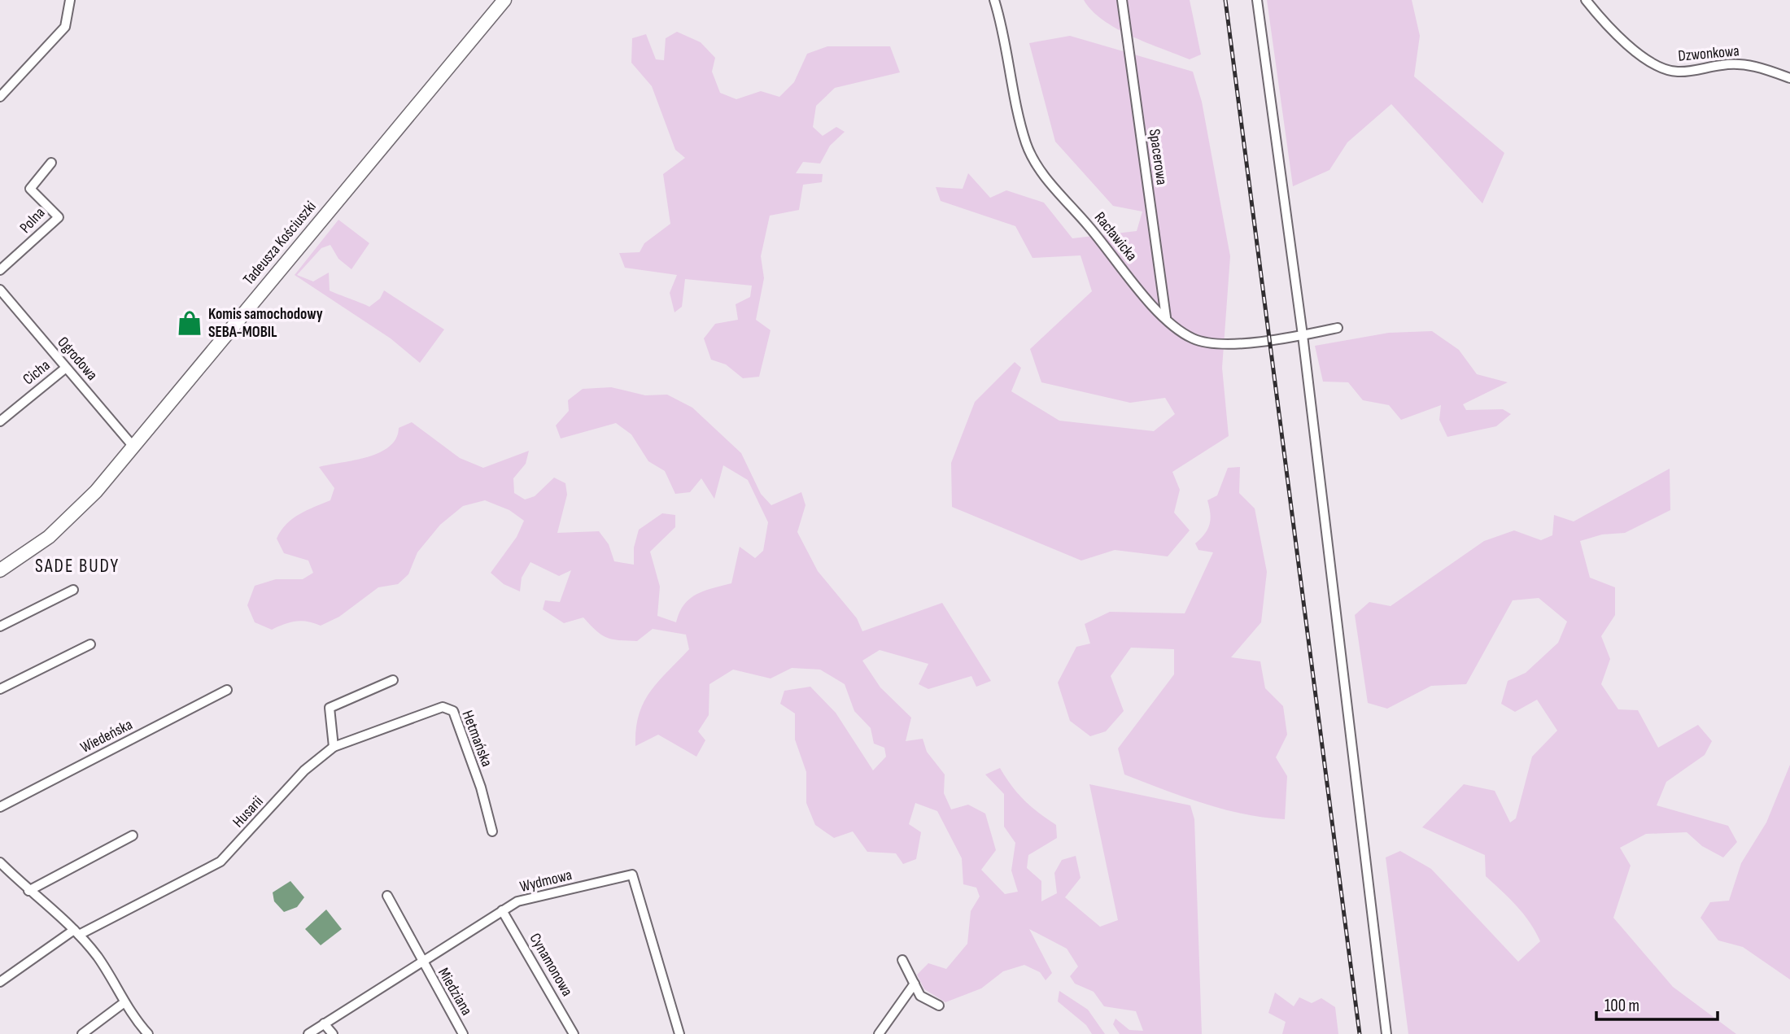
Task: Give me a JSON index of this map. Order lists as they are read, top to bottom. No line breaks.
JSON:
{"streets":{"main road":["Tadeusza Kościuszki"],"street":["Dzwonkowa","Spacerowa","Polna","Racławicka","Ogrodowa","Cicha","Wiedeńska","Hetmańska","Husarii","Wydmowa","Cynamonowa","Miedziana"]},"crossings":[["Spacerowa","Racławicka"],["Tadeusza Kościuszki","Ogrodowa"],["Ogrodowa","Cicha"],["Hetmańska","Husarii"],["Wydmowa","Cynamonowa"],["Wydmowa","Miedziana"]],"districts":["SADE BUDY"],"places":{"shop":["Komis samochodowy SEBA-MOBIL"]},"scale_bar":"100 m"}
